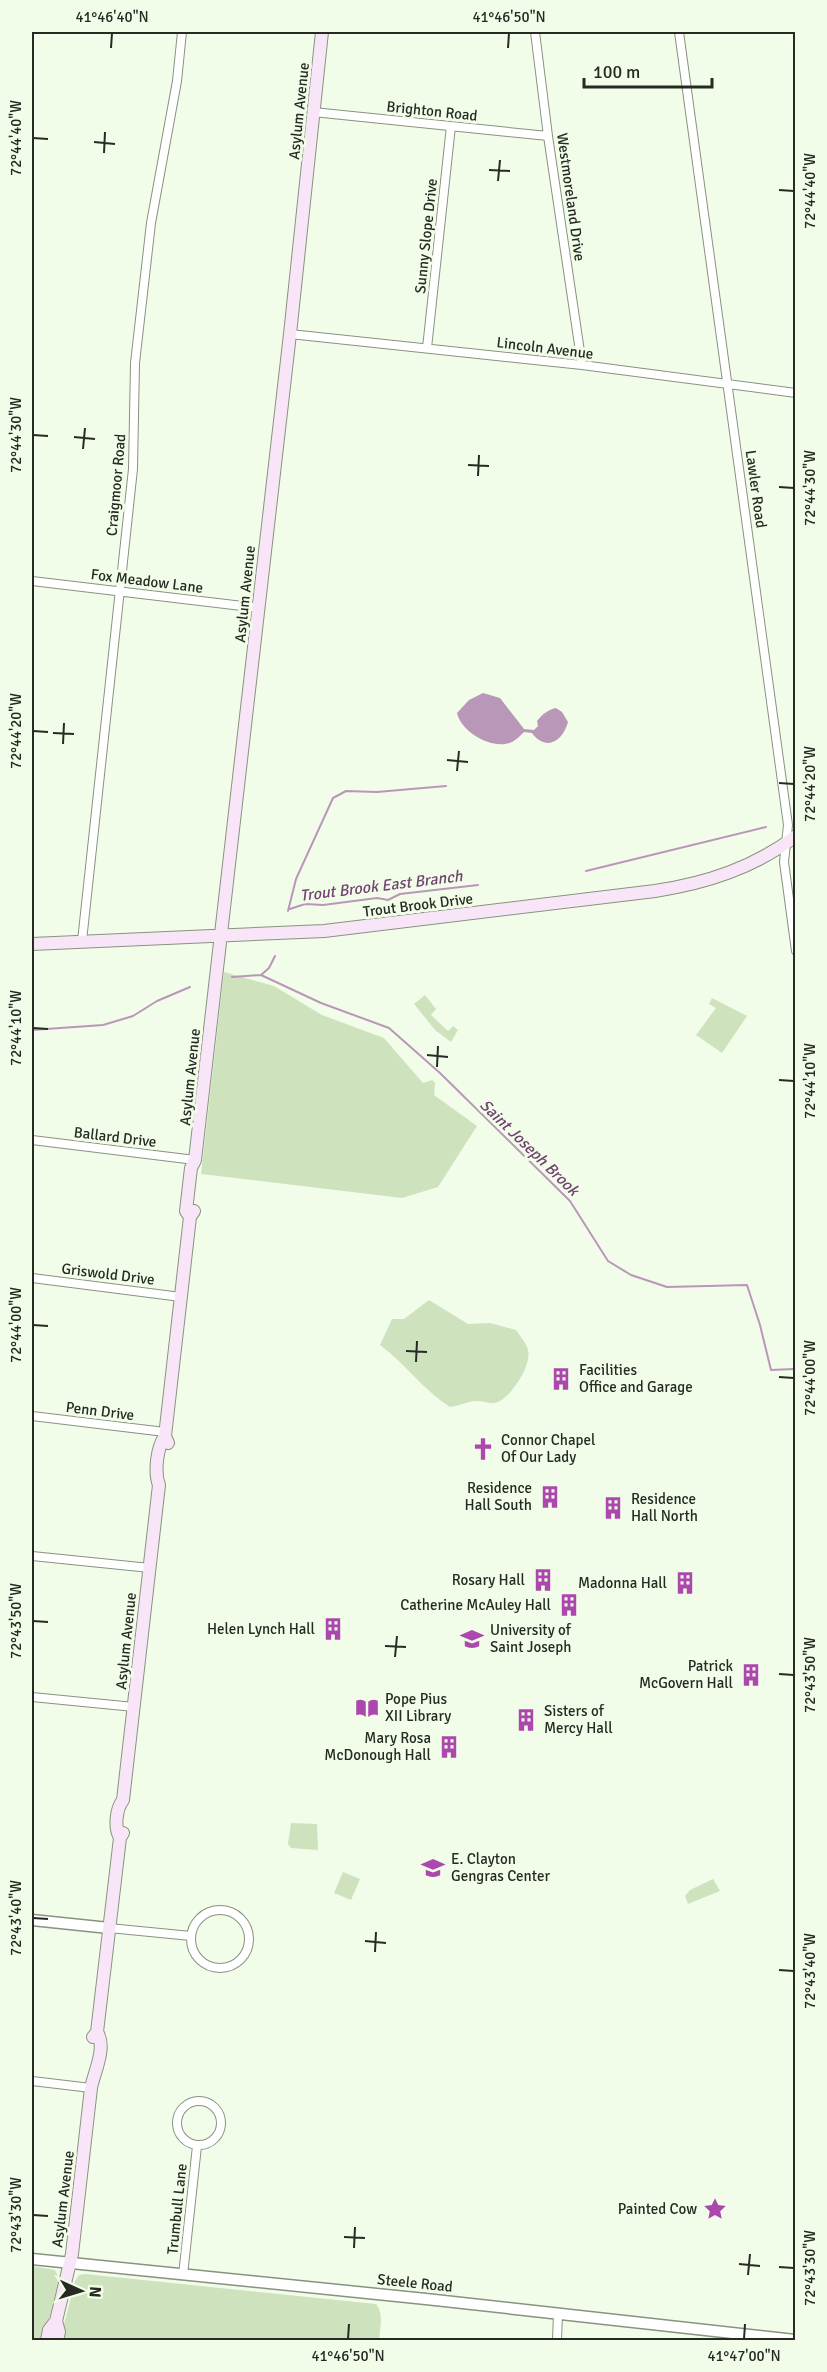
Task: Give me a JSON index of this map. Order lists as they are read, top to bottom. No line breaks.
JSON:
{"streets":{"main road":["Asylum Avenue","Trout Brook Drive"],"street":["Brighton Road","Westmoreland Drive","Sunny Slope Drive","Lincoln Avenue","Craigmoor Road","Lawler Road","Fox Meadow Lane","Ballard Drive","Griswold Drive","Penn Drive","Trumbull Lane","Steele Road"]},"crossings":[["Asylum Avenue","Brighton Road"],["Asylum Avenue","Lincoln Avenue"],["Asylum Avenue","Fox Meadow Lane"],["Asylum Avenue","Trout Brook Drive"],["Asylum Avenue","Ballard Drive"],["Asylum Avenue","Griswold Drive"],["Asylum Avenue","Penn Drive"],["Asylum Avenue","Steele Road"],["Brighton Road","Westmoreland Drive"],["Brighton Road","Sunny Slope Drive"],["Westmoreland Drive","Lincoln Avenue"],["Sunny Slope Drive","Lincoln Avenue"],["Lincoln Avenue","Lawler Road"],["Craigmoor Road","Fox Meadow Lane"],["Craigmoor Road","Trout Brook Drive"],["Lawler Road","Trout Brook Drive"],["Trumbull Lane","Steele Road"]],"water":["Trout Brook East Branch","Saint Joseph Brook"],"places":{"building":["Facilities Office and Garage","Residence Hall South","Residence Hall North","Rosary Hall","Madonna Hall","Catherine McAuley Hall","Helen Lynch Hall","Patrick McGovern Hall","Sisters of Mercy Hall","Mary Rosa McDonough Hall"],"church":["Connor Chapel Of Our Lady"],"school or university":["University of Saint Joseph","E. Clayton Gengras Center"],"library":["Pope Pius XII Library"],"place":["Painted Cow"]},"scale_bar":"100 m","north":"right","coordinates":["41°46'40\"N","41°46'50\"N","72°44'40\"W","72°44'30\"W","72°44'20\"W","72°44'10\"W","72°44'00\"W","72°43'50\"W","72°43'40\"W","72°43'30\"W","41°47'00\"N"]}
